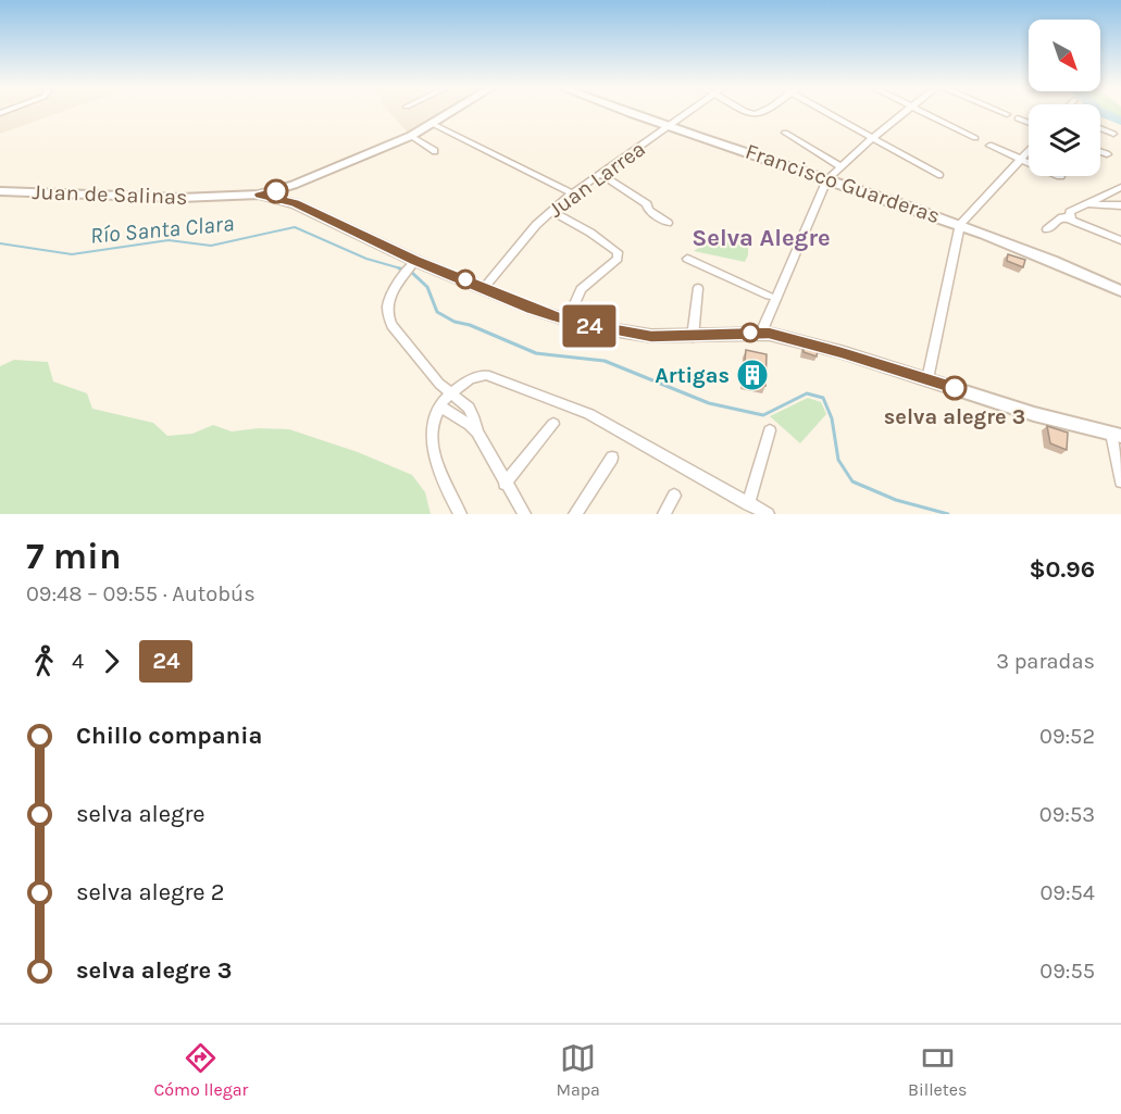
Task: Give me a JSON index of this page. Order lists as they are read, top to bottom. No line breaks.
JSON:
{"streets":{"street":["Juan Larrea","Francisco Guarderas","Juan de Salinas"]},"crossings":[["Juan Larrea","Francisco Guarderas"],["Juan Larrea","Juan de Salinas"]],"districts":["Selva Alegre"],"water":["Río Santa Clara"],"places":{"building":["Artigas"],"other":["selva alegre 3"]},"lines":["bus line 24"],"north":"bottom right","page":{"on_map":"24","heading":["7 min","09:48 – 09:55 · Autobús","$0.96"],"legs":["4","24","3 paradas"],"list":[{"name":"Chillo compania","value":"09:52"},{"name":"selva alegre","value":"09:53"},{"name":"selva alegre 2","value":"09:54"},{"name":"selva alegre 3","value":"09:55"}],"tabs":["Cómo llegar","Mapa","Billetes"]}}
